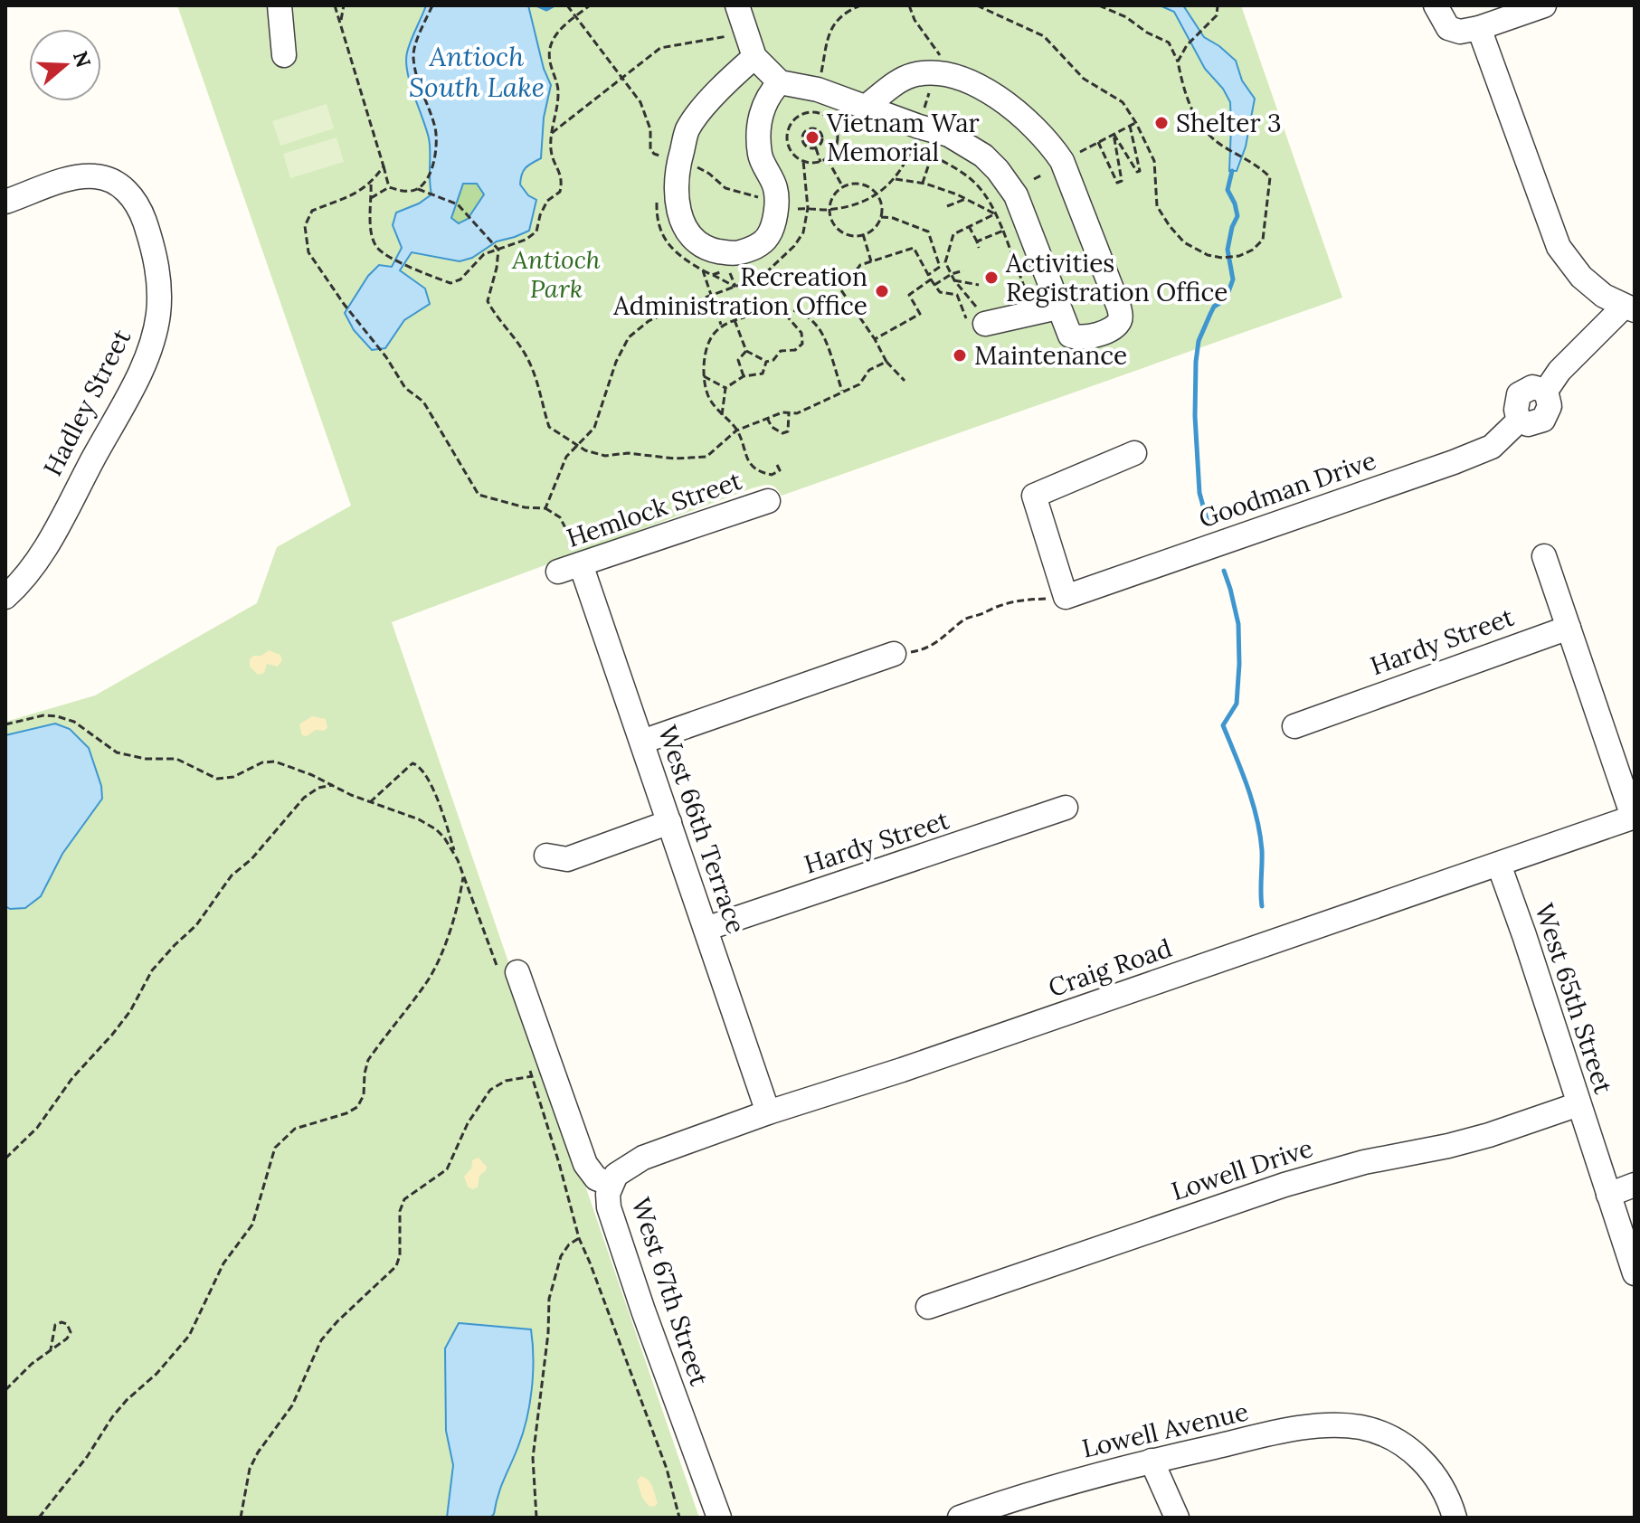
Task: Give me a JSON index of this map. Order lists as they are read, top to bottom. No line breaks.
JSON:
{"streets":{"street":["Hadley Street","Goodman Drive","Hemlock Street","Hardy Street","West 66th Terrace","Craig Road","West 65th Street","Lowell Drive","West 67th Street","Lowell Avenue"]},"crossings":[["Hemlock Street","West 66th Terrace"],["Hardy Street","West 66th Terrace"],["West 66th Terrace","Craig Road"],["Craig Road","West 65th Street"],["Craig Road","West 67th Street"],["West 65th Street","Lowell Drive"]],"water":["Antioch South Lake"],"parks":["Antioch Park"],"places":["Shelter 3","Vietnam War Memorial","Activities Registration Office","Recreation Administration Office","Maintenance"],"north":"right"}
